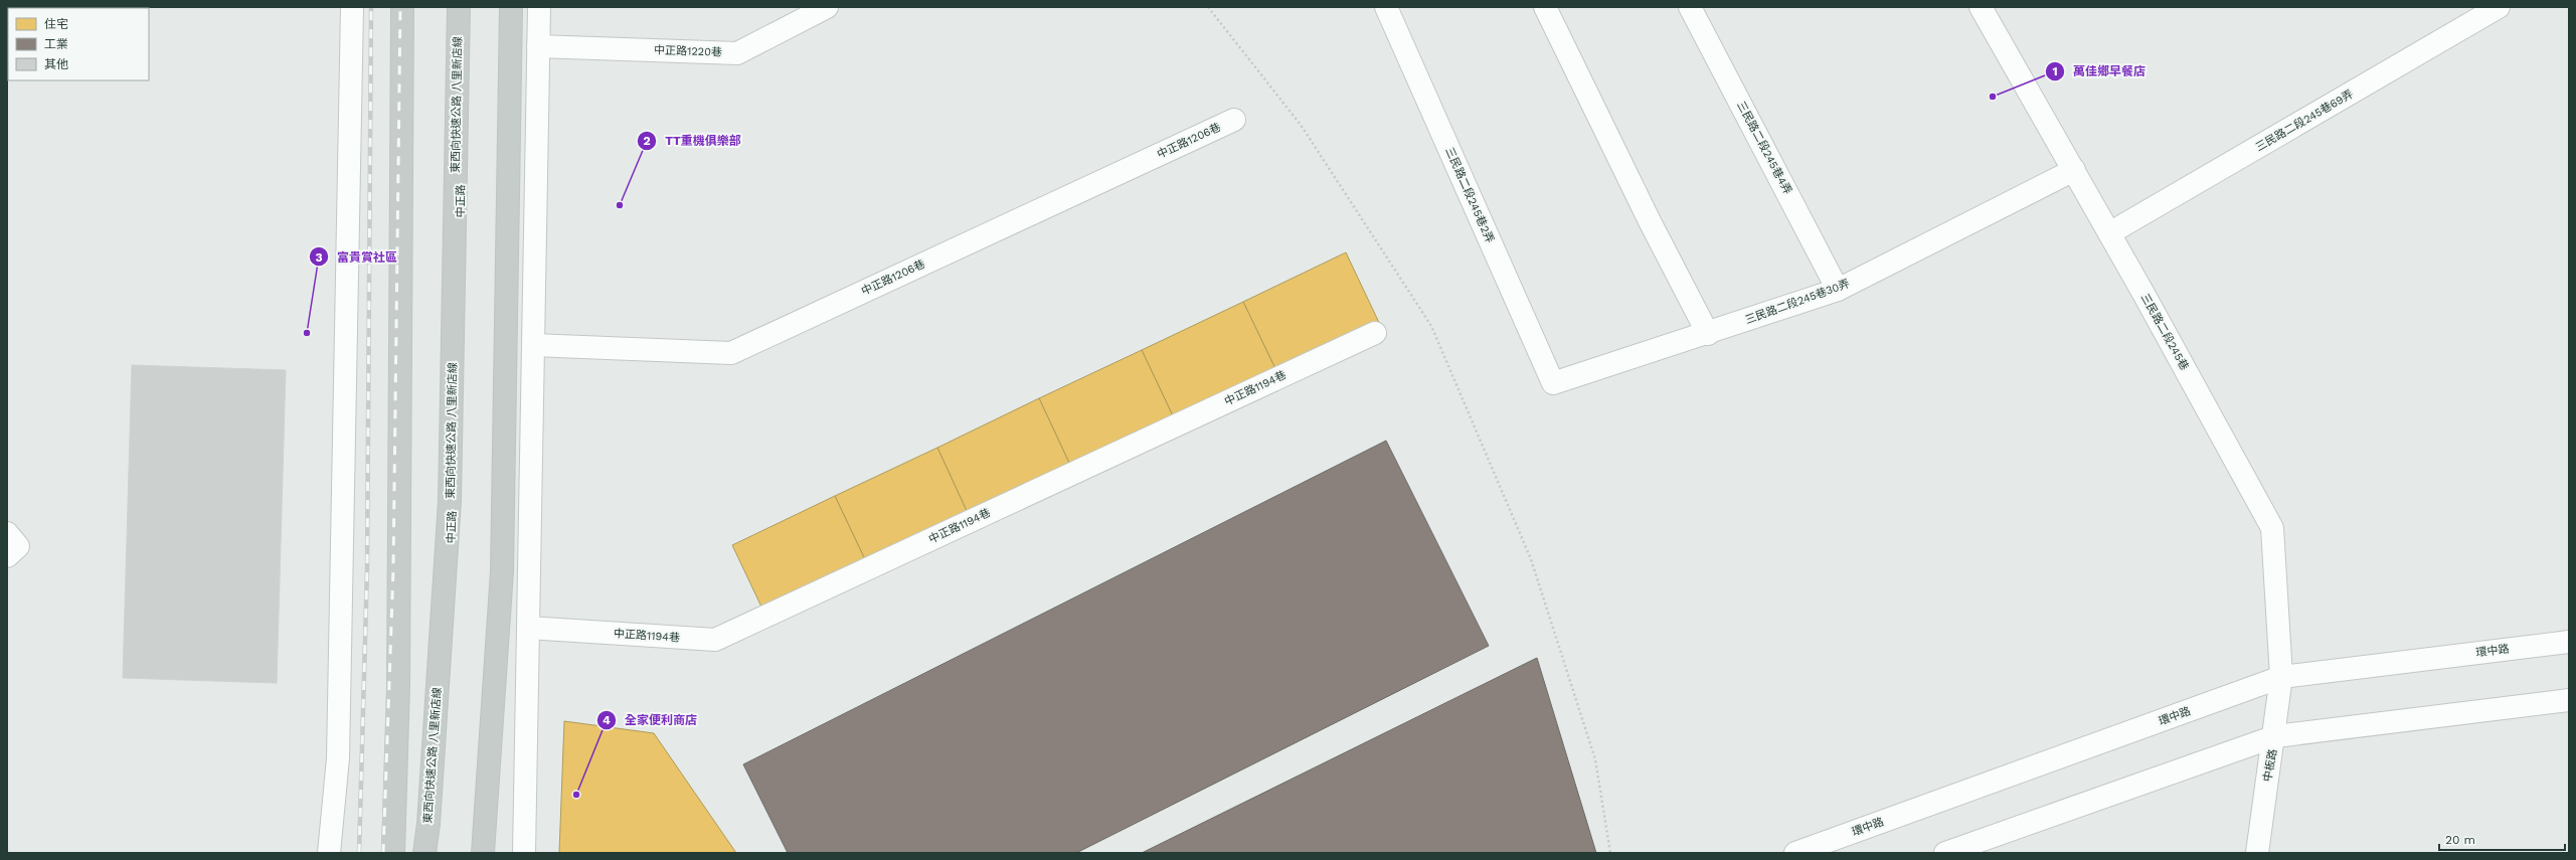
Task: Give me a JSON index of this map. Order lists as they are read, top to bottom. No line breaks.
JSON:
{"streets":{"highway":["東西向快速公路 八里新店線"],"street":["中正路1220巷","三民路二段245巷69弄","中正路1206巷","三民路二段245巷4弄","三民路二段245巷2弄","中正路","三民路二段245巷30弄","三民路二段245巷","中正路1194巷","環中路","中板路"]},"crossings":[["三民路二段245巷69弄","三民路二段245巷"],["三民路二段245巷4弄","三民路二段245巷30弄"],["三民路二段245巷2弄","三民路二段245巷30弄"],["三民路二段245巷30弄","三民路二段245巷"],["三民路二段245巷","環中路"],["三民路二段245巷","中板路"],["環中路","中板路"]],"places":["萬佳鄉早餐店","TT重機俱樂部","富貴賞社區","全家便利商店"],"legend":["住宅","工業","其他"],"scale_bar":"20 m"}
